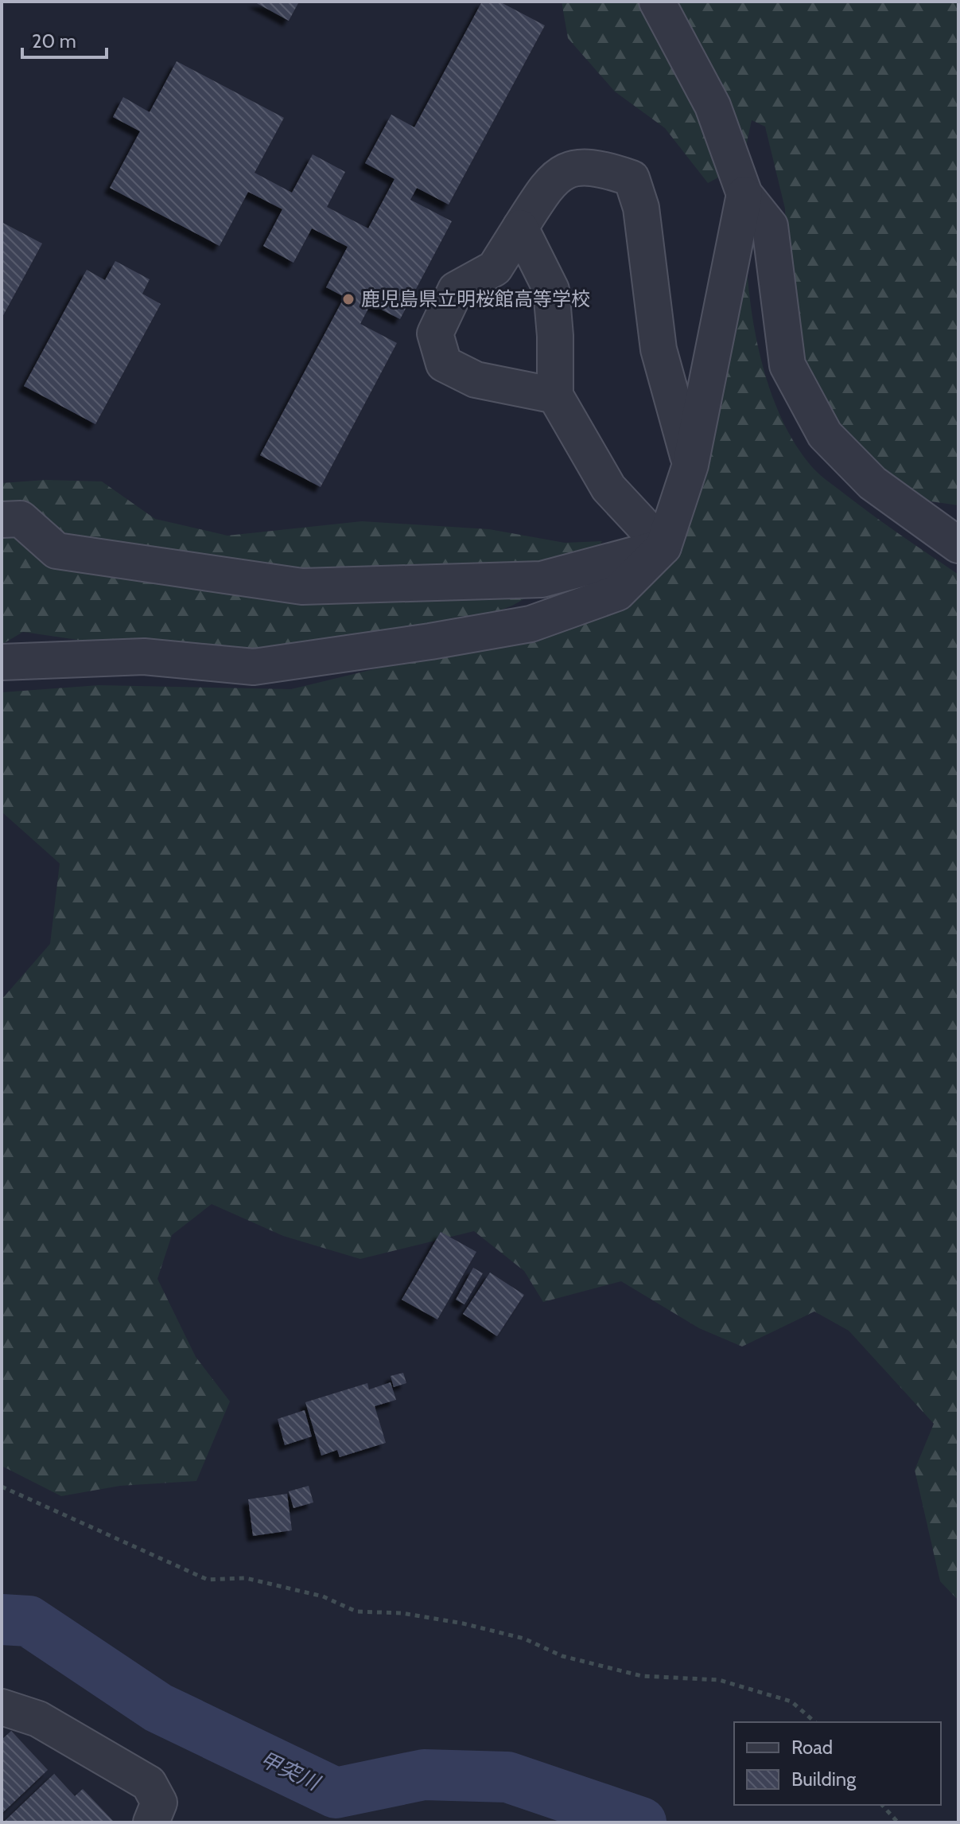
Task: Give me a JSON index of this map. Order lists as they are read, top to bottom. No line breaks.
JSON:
{"water":["甲突川"],"places":["鹿児島県立明桜館高等学校"],"legend":["Road","Building"],"scale_bar":"20 m"}
